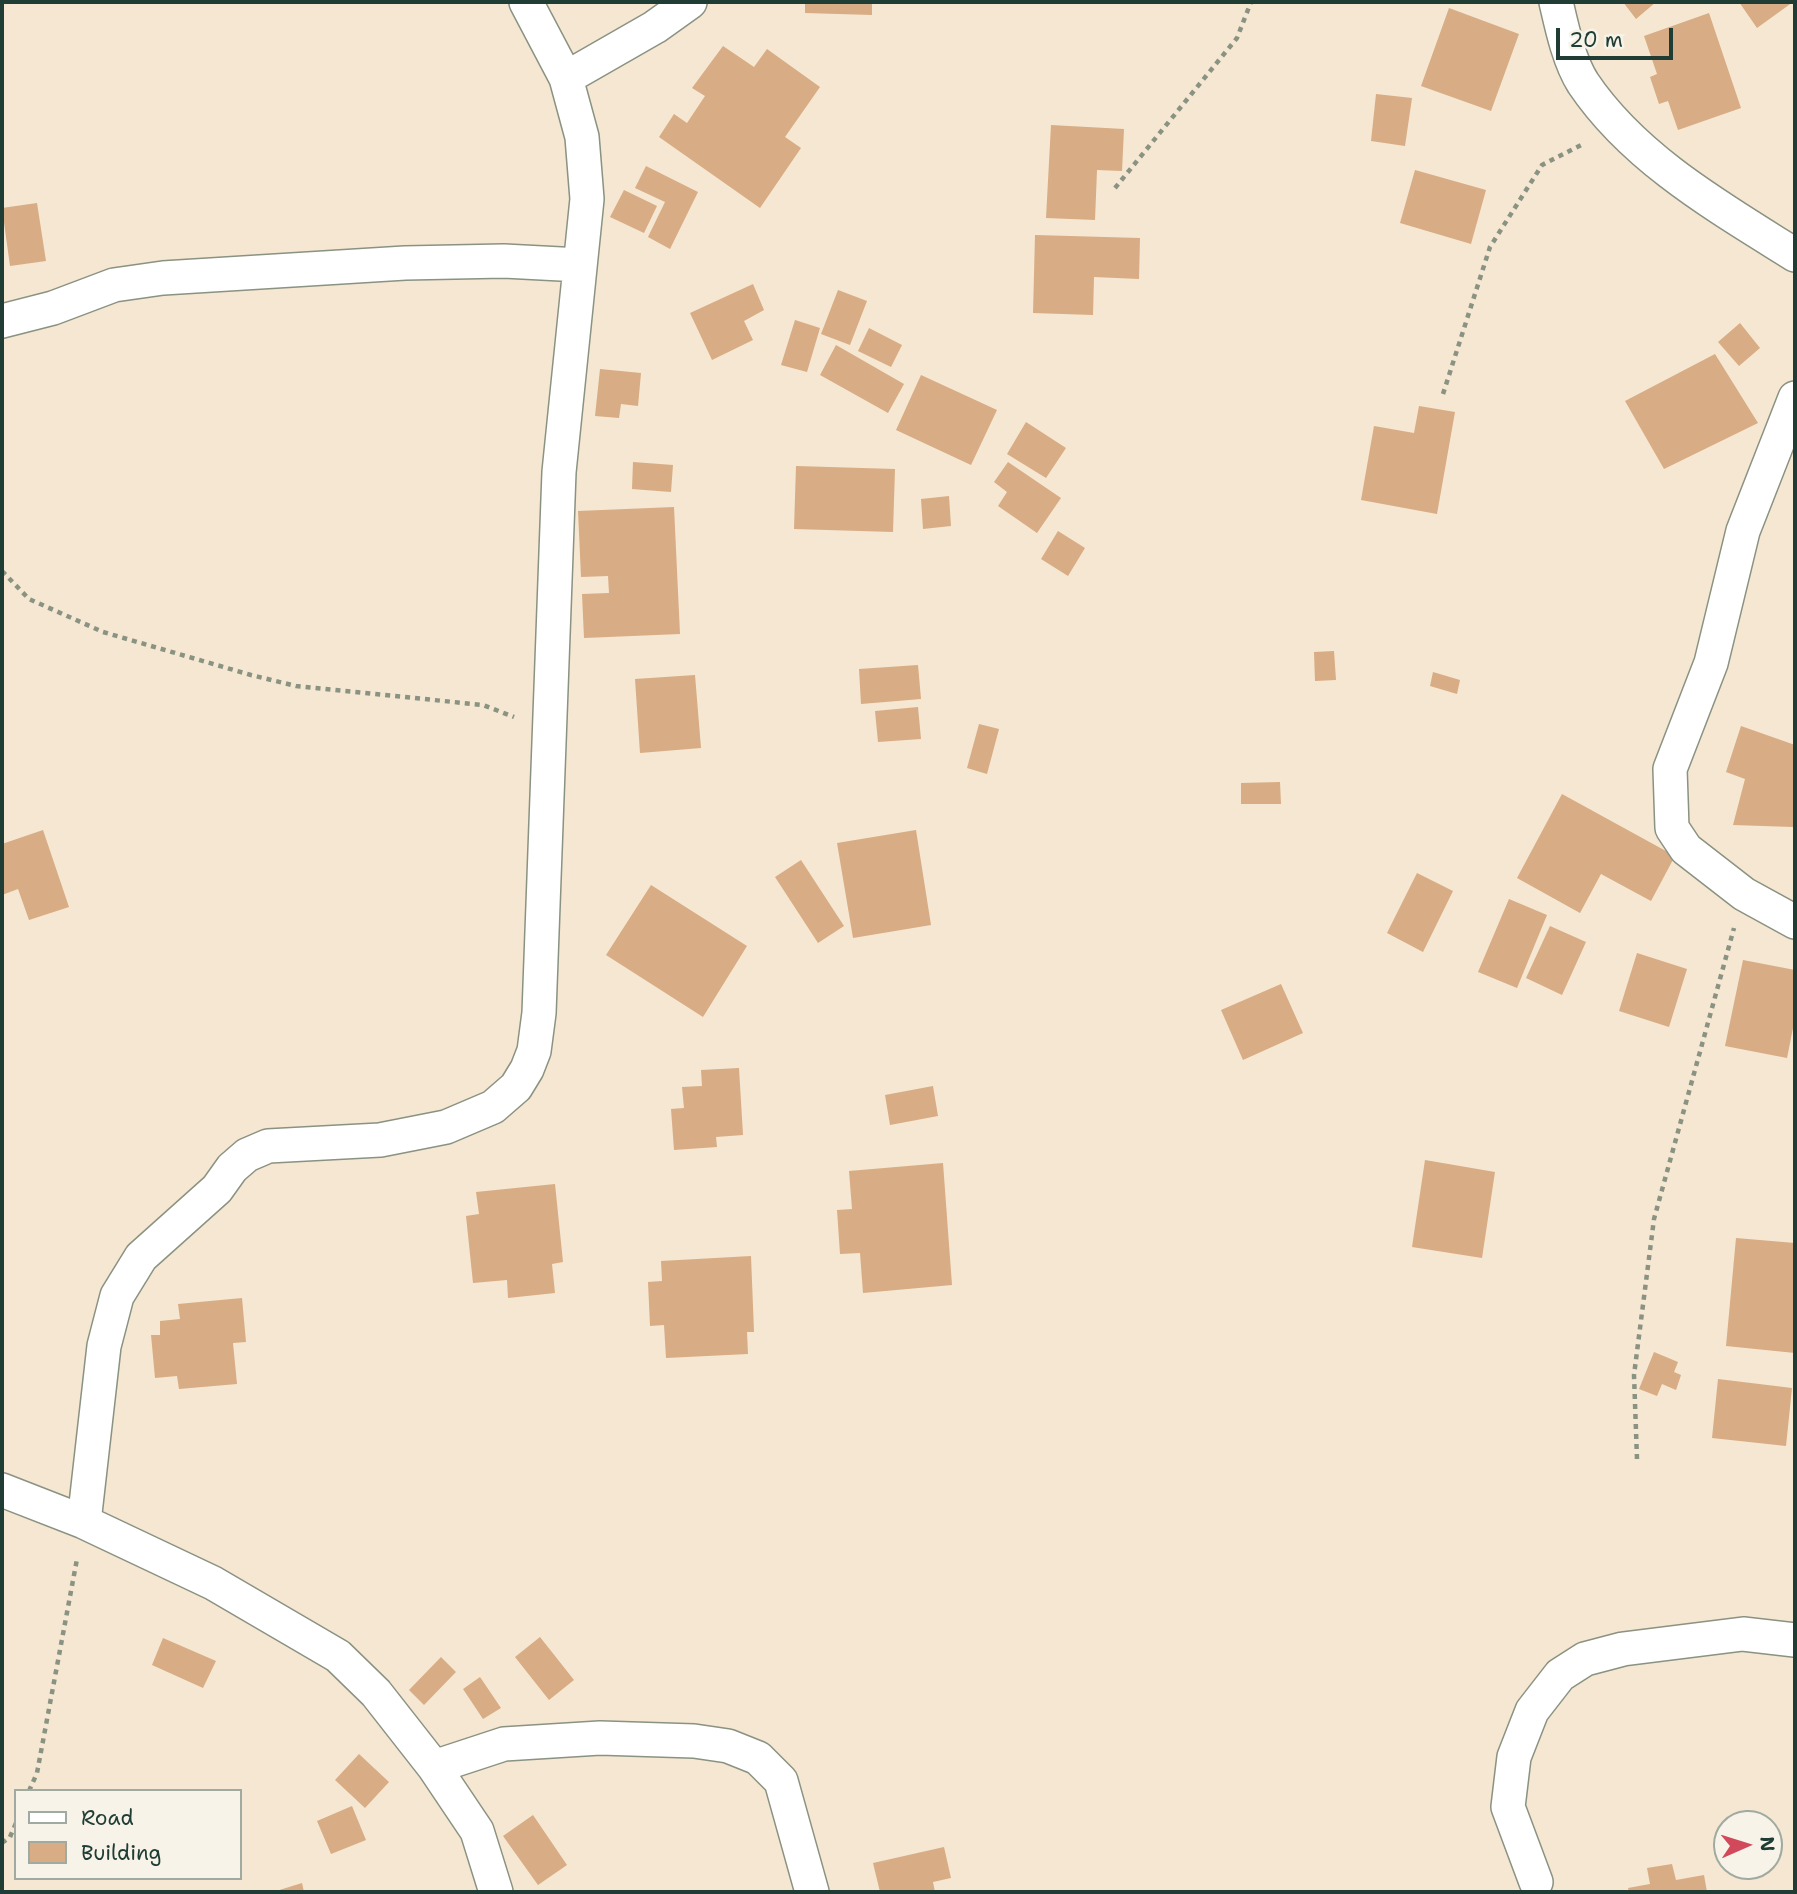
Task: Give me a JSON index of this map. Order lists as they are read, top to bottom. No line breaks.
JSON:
{"legend":["Road","Building"],"scale_bar":"20 m","north":"right"}
